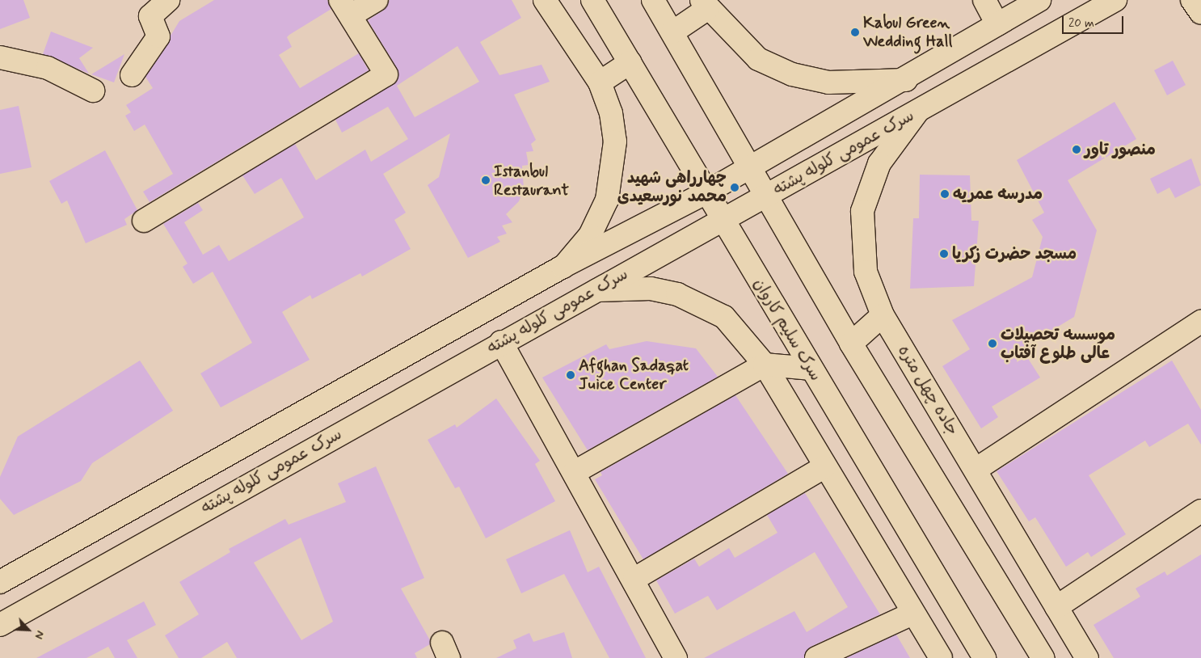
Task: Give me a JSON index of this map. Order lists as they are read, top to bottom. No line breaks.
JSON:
{"streets":{"main road":["سرک عمومی کلوله پشته","سرک سلیم کاروان","جاده چهل متره"]},"crossings":[["سرک عمومی کلوله پشته","سرک سلیم کاروان"],["سرک عمومی کلوله پشته","جاده چهل متره"]],"places":["Kabul Green Wedding Hall","منصور تاور","Istanbul Restaurant","چهارراهی شهید محمد نورسعیدی","مدرسه عمریه","مسجد حضرت زکریا","موسسه تحصیلات عالی طلوع آفتاب","Afghan Sadaqat Juice Center"],"scale_bar":"20 m","north":"bottom right"}
